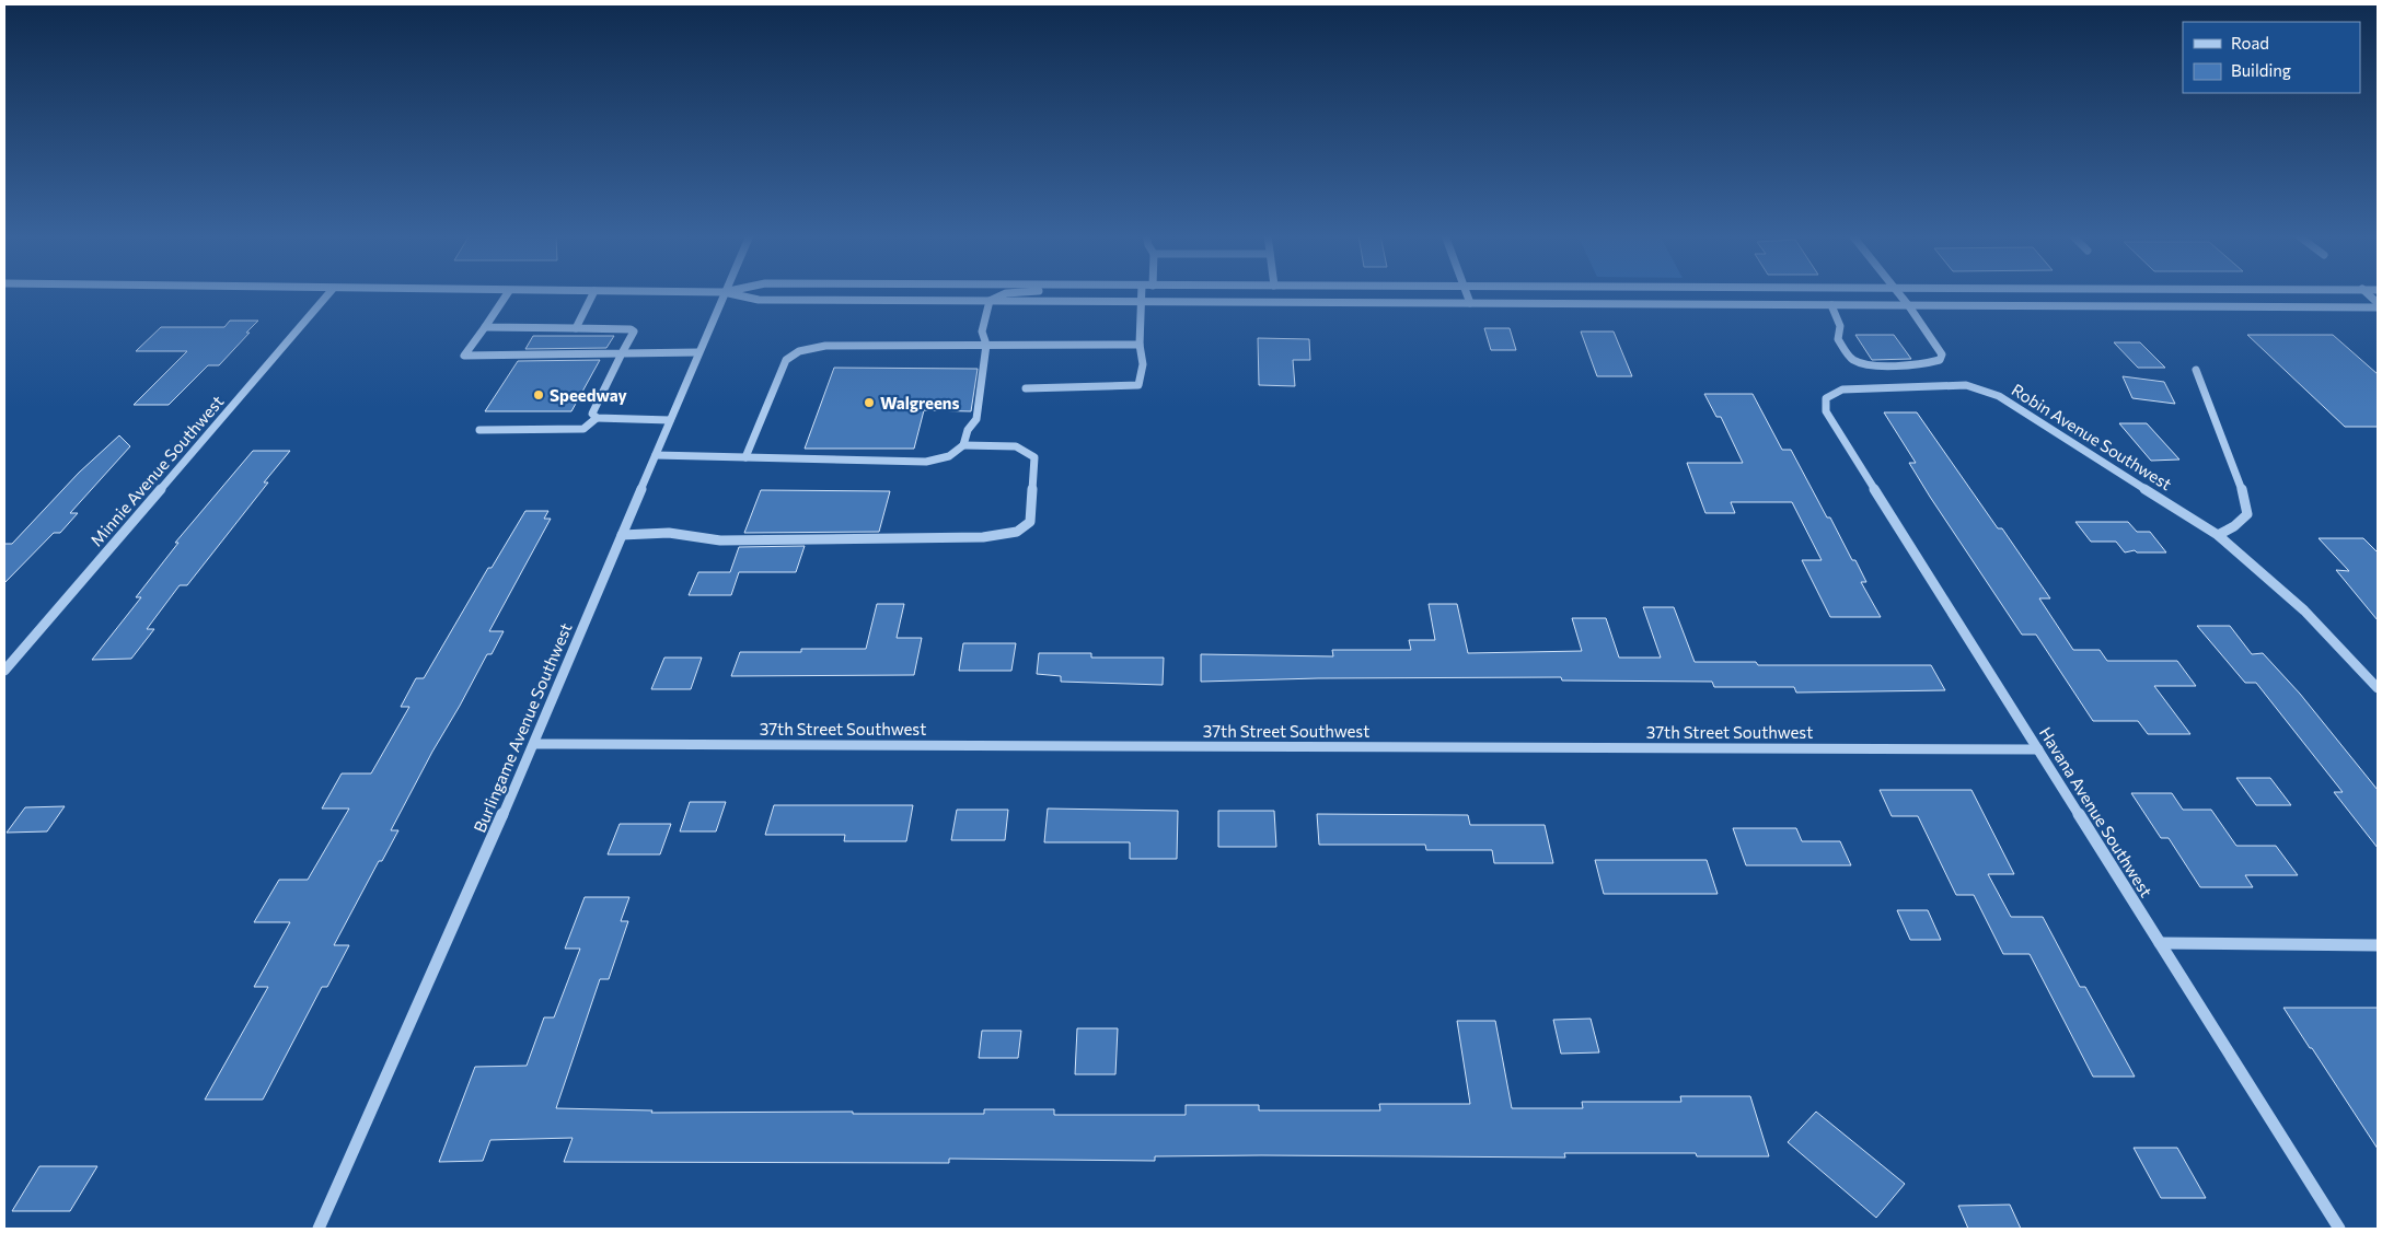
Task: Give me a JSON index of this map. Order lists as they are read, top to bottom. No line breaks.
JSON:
{"streets":{"street":["Robin Avenue Southwest","Minnie Avenue Southwest","Burlingame Avenue Southwest","37th Street Southwest","Havana Avenue Southwest"]},"crossings":[["Robin Avenue Southwest","Havana Avenue Southwest"],["Burlingame Avenue Southwest","37th Street Southwest"],["37th Street Southwest","Havana Avenue Southwest"]],"places":["Speedway","Walgreens"],"legend":["Road","Building"]}
